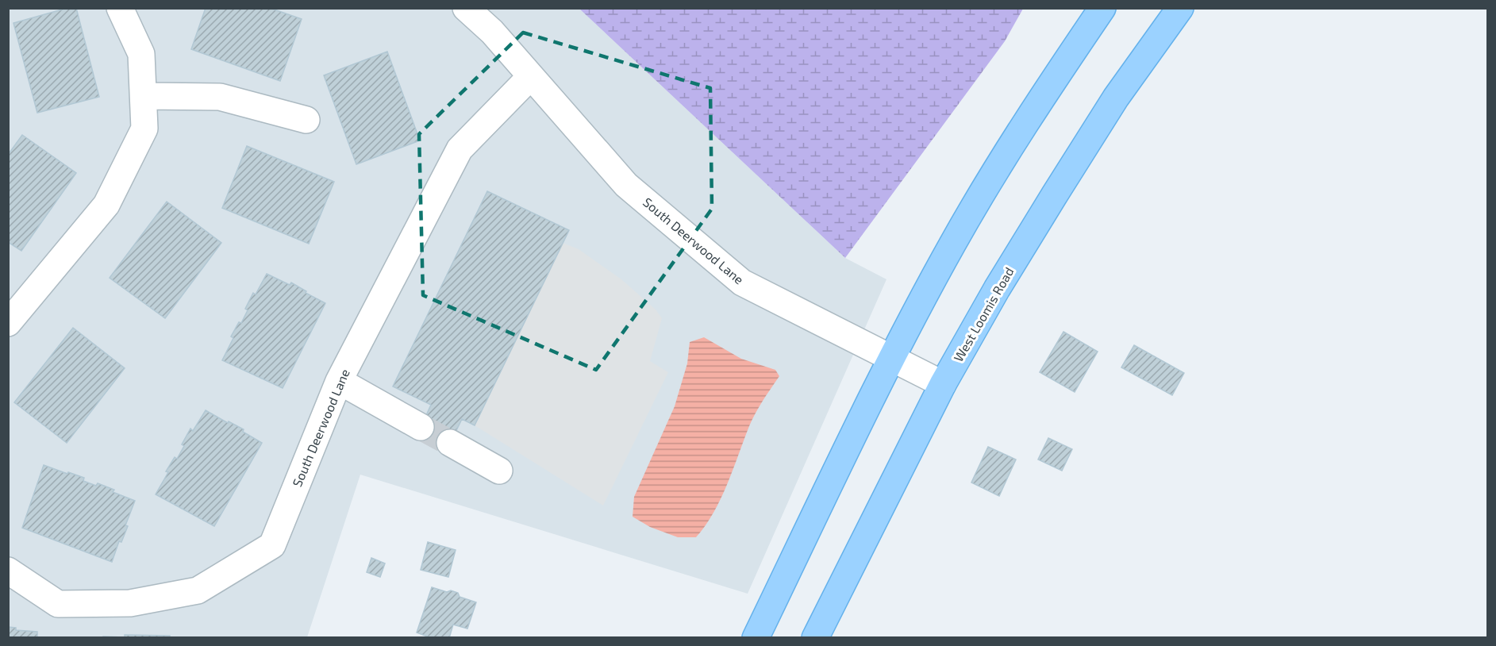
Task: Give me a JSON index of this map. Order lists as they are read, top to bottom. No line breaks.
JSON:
{"streets":{"main road":["West Loomis Road"],"street":["South Deerwood Lane"]},"crossings":[["South Deerwood Lane","West Loomis Road"]]}
